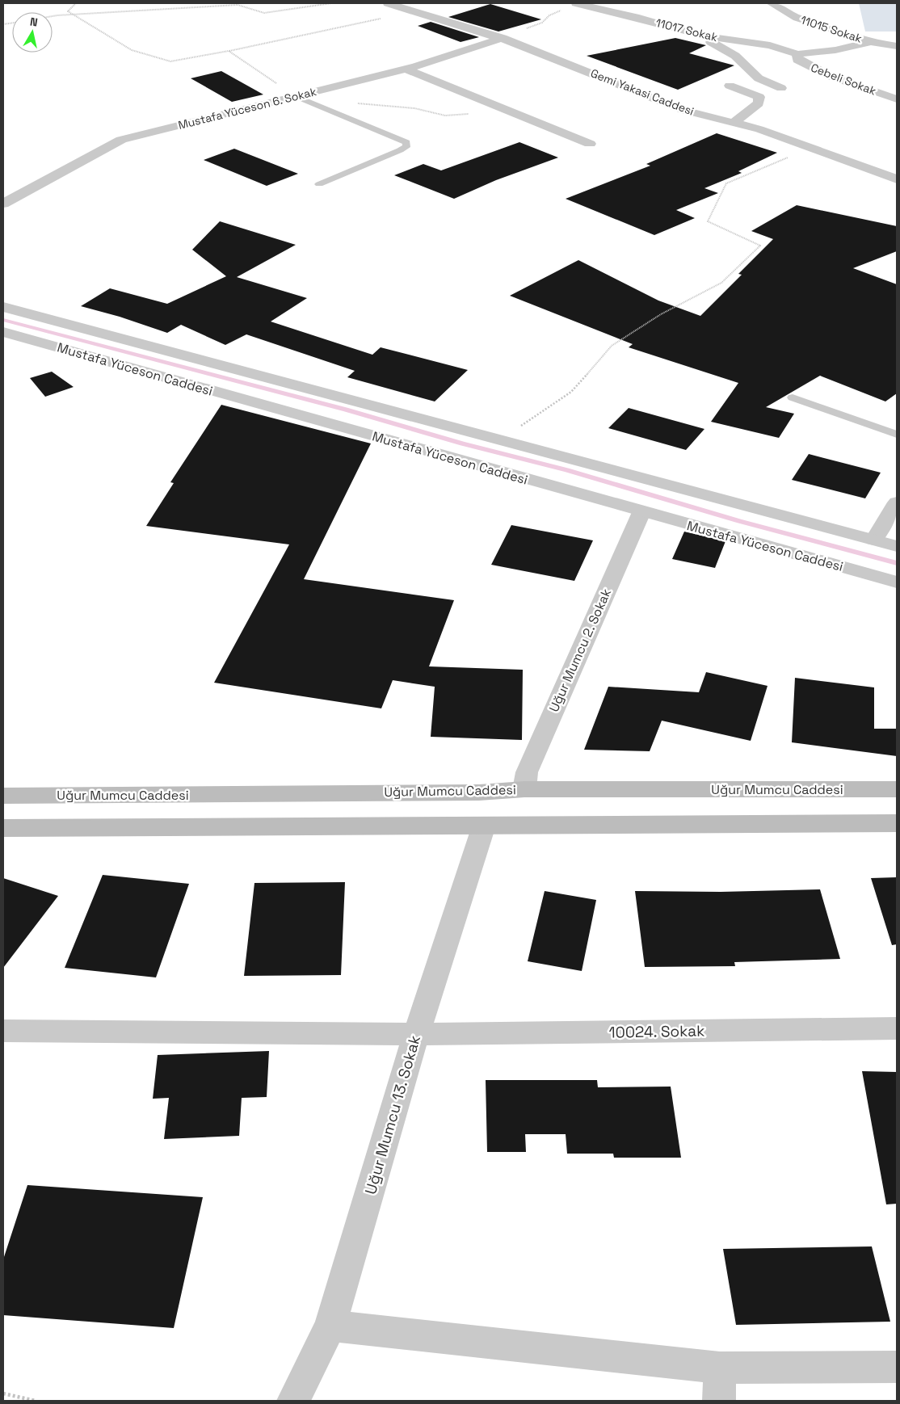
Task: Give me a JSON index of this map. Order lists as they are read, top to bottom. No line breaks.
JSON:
{"streets":{"main road":["Uğur Mumcu Caddesi"],"street":["11015 Sokak","11017 Sokak","Cebeli Sokak","Gemi Yakasi Caddesi","Mustafa Yüceson 6. Sokak","Mustafa Yüceson Caddesi","Uğur Mumcu 2. Sokak","10024. Sokak","Uğur Mumcu 13. Sokak"]},"crossings":[["11015 Sokak","Cebeli Sokak"],["11017 Sokak","Cebeli Sokak"],["Gemi Yakasi Caddesi","Mustafa Yüceson 6. Sokak"],["Mustafa Yüceson Caddesi","Uğur Mumcu 2. Sokak"],["Uğur Mumcu 2. Sokak","Uğur Mumcu Caddesi"],["10024. Sokak","Uğur Mumcu 13. Sokak"]],"north":"top"}
